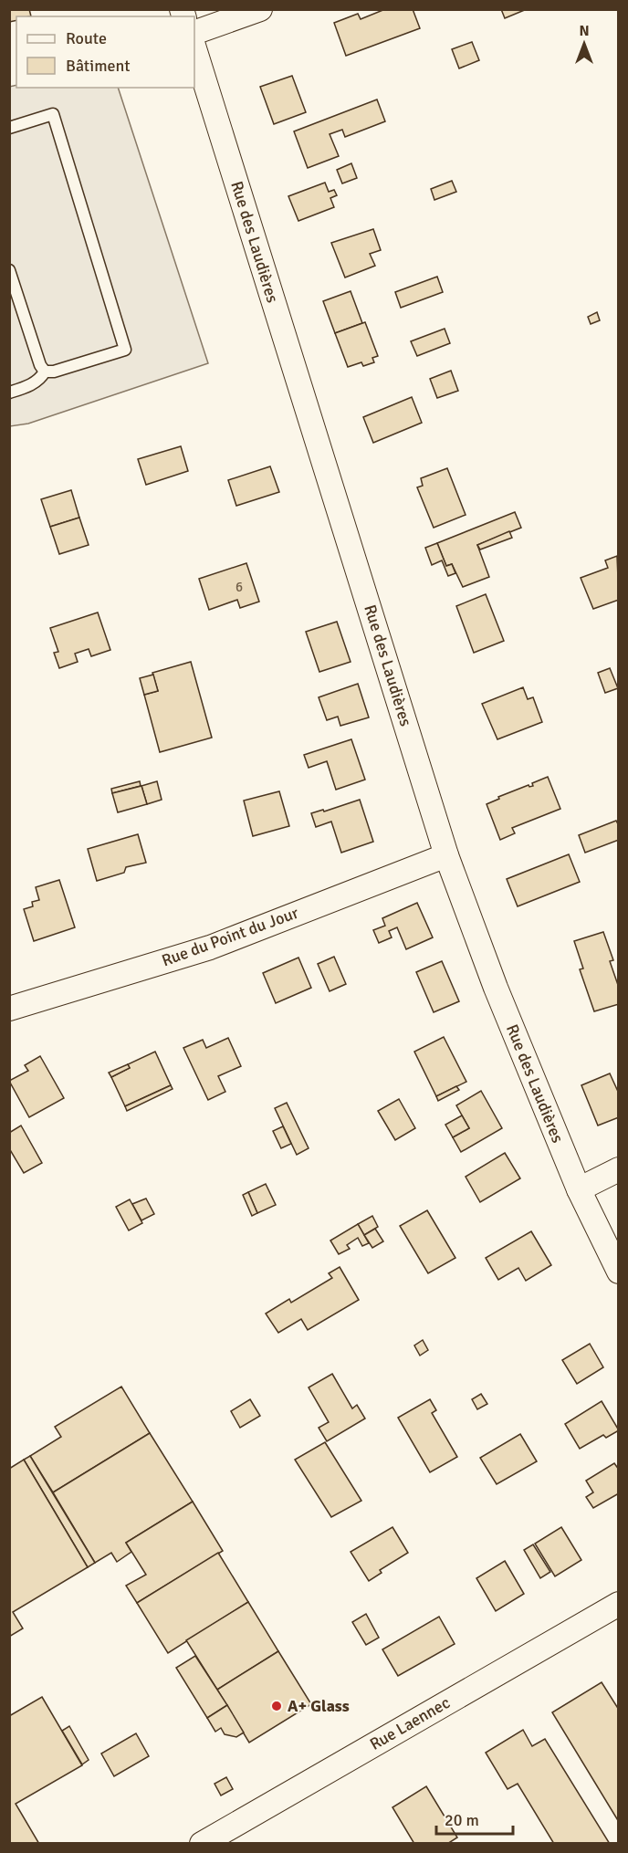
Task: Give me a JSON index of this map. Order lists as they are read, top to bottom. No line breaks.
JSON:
{"streets":{"street":["Rue des Laudières","Rue du Point du Jour","Rue Laennec"]},"crossings":[["Rue des Laudières","Rue du Point du Jour"]],"places":["A+ Glass"],"house_numbers":["6"],"legend":["Route","Bâtiment"],"scale_bar":"20 m","north":"top"}
